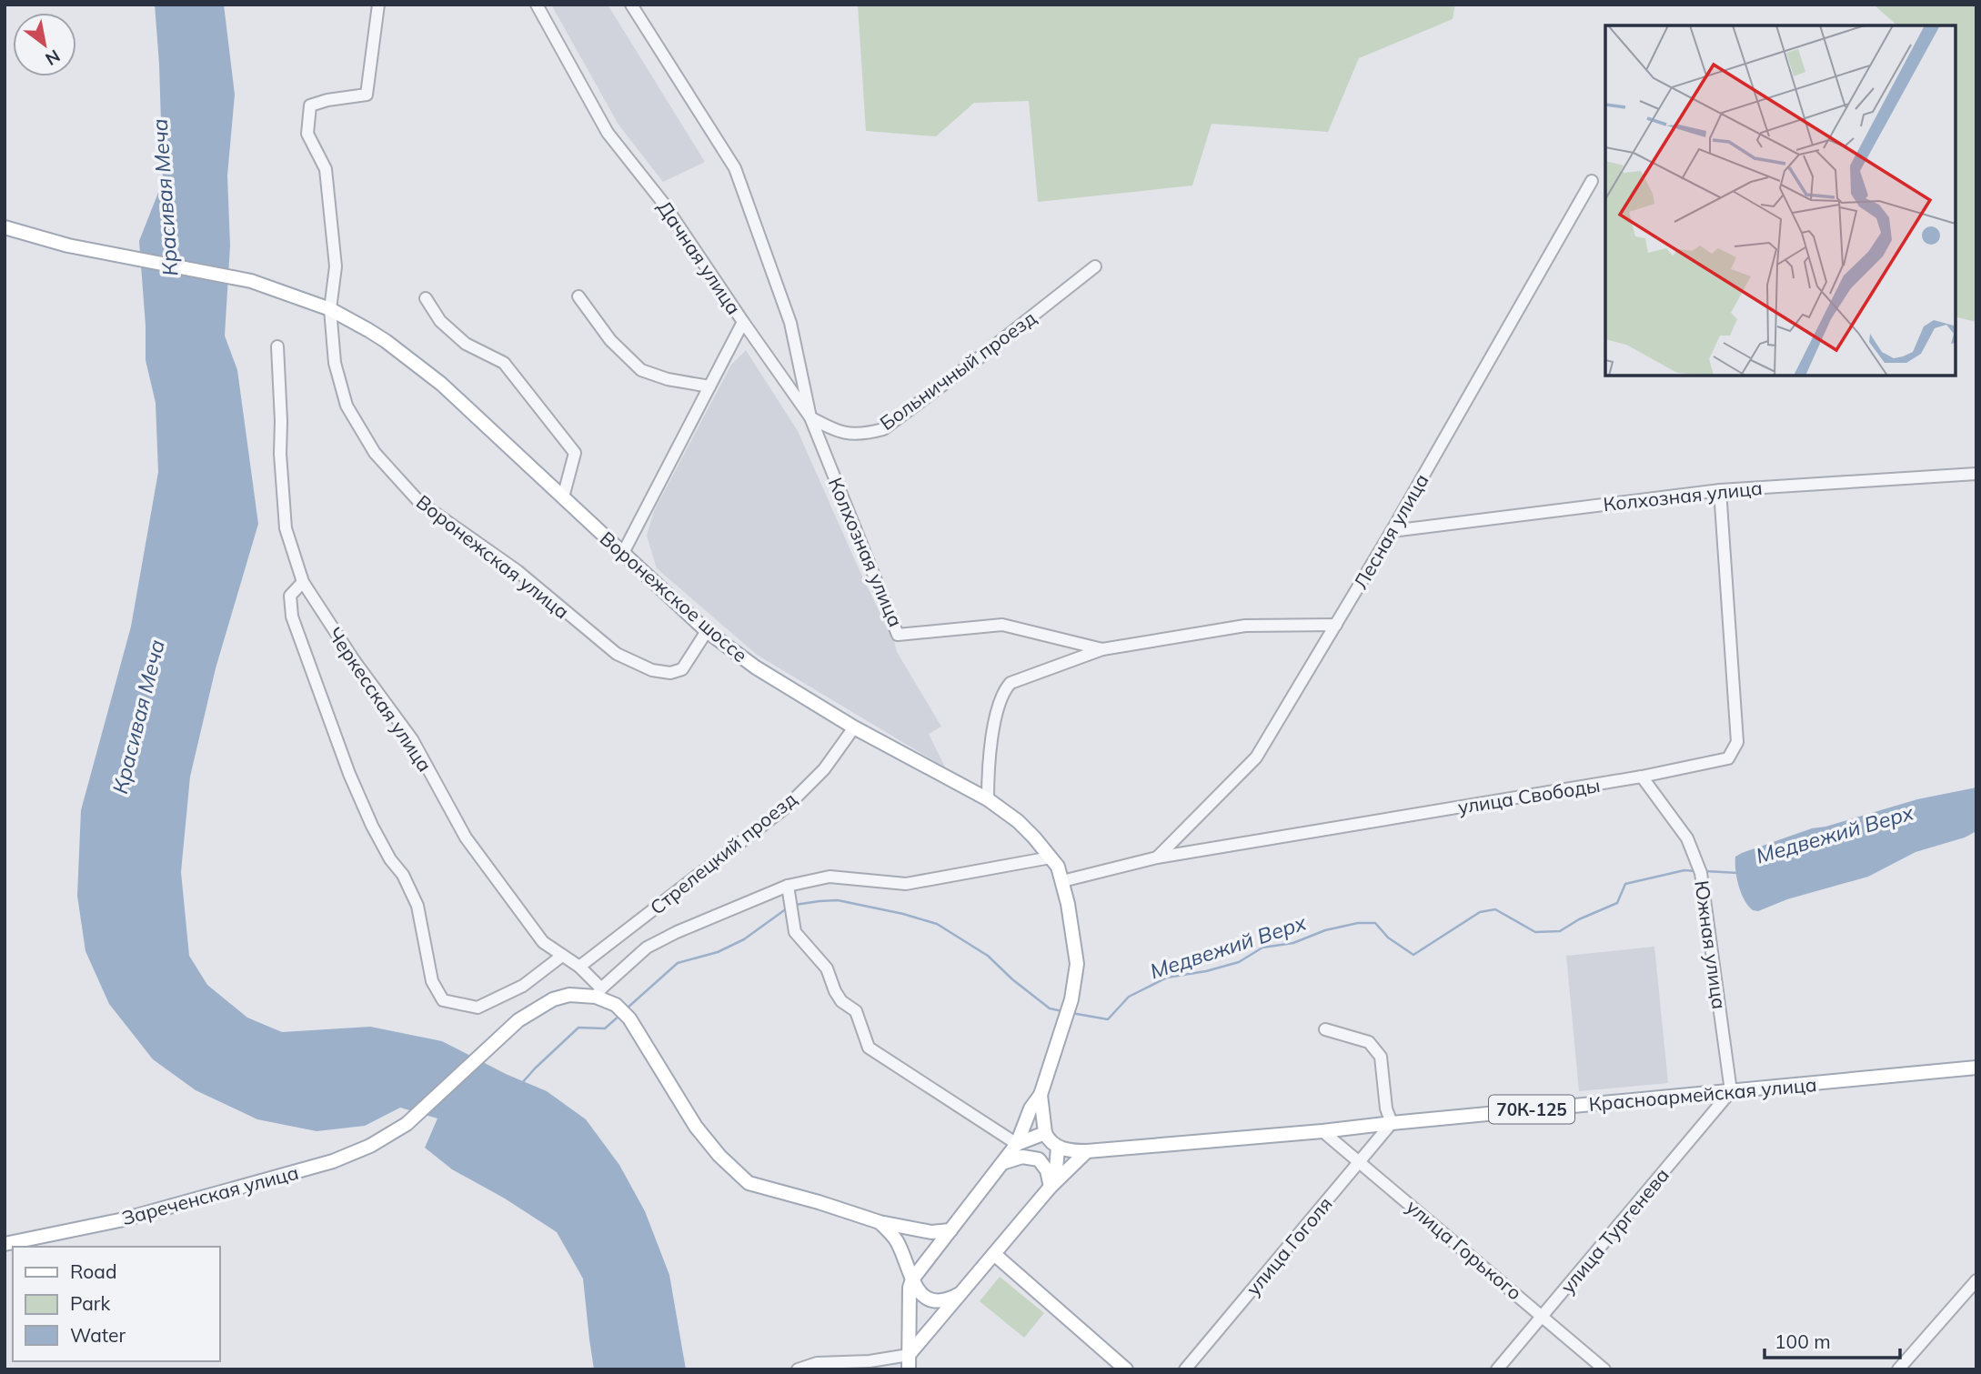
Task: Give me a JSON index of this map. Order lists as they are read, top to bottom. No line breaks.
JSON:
{"streets":{"main road":["Воронежское шоссе","Красноармейская улица","70К-125","Зареченская улица"],"street":["Дачная улица","Больничный проезд","Колхозная улица","Лесная улица","Воронежская улица","Черкесская улица","улица Свободы","Стрелецкий проезд","Южная улица","улица Тургенева","улица Гоголя","улица Горького"]},"crossings":[["Дачная улица","Колхозная улица"],["Дачная улица","Воронежское шоссе"],["Больничный проезд","Колхозная улица"],["Колхозная улица","Лесная улица"],["Колхозная улица","улица Свободы"],["Лесная улица","улица Свободы"],["Воронежская улица","Воронежское шоссе"],["Воронежское шоссе","улица Свободы"],["Воронежское шоссе","Стрелецкий проезд"],["Черкесская улица","Стрелецкий проезд"],["Черкесская улица","Зареченская улица"],["улица Свободы","Южная улица"],["Южная улица","Красноармейская улица"],["Южная улица","улица Тургенева"],["Красноармейская улица","улица Тургенева"],["Красноармейская улица","улица Гоголя"],["Красноармейская улица","улица Горького"],["улица Тургенева","улица Горького"],["улица Гоголя","улица Горького"]],"water":["Красивая Меча","Медвежий Верх"],"legend":["Road","Park","Water"],"scale_bar":"100 m","north":"bottom right"}
